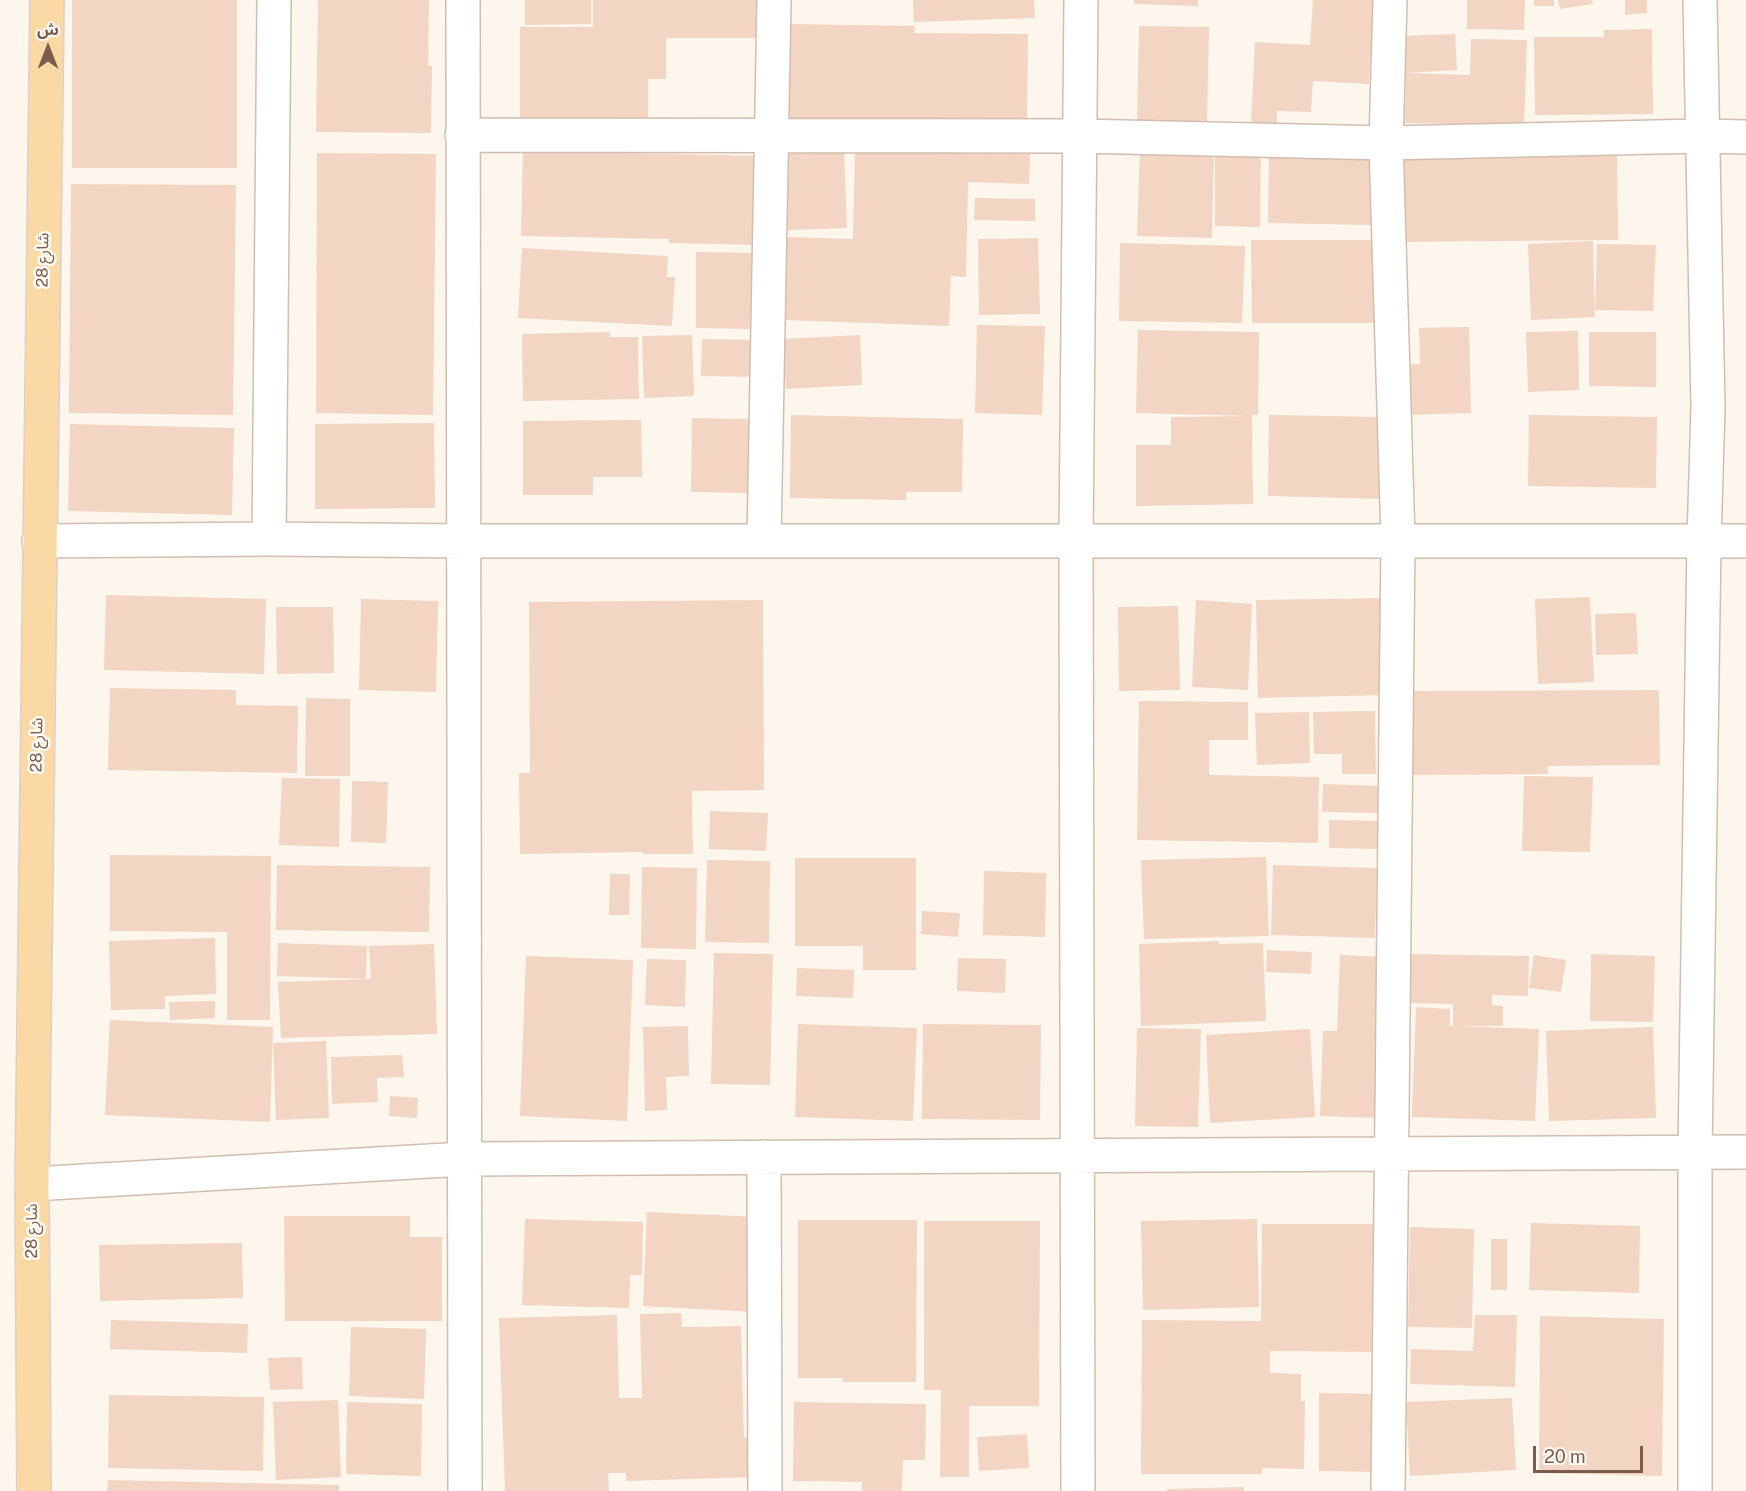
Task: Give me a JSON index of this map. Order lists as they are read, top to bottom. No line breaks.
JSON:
{"streets":{"main road":["شارع 28"]},"scale_bar":"20 m","north":"top"}
